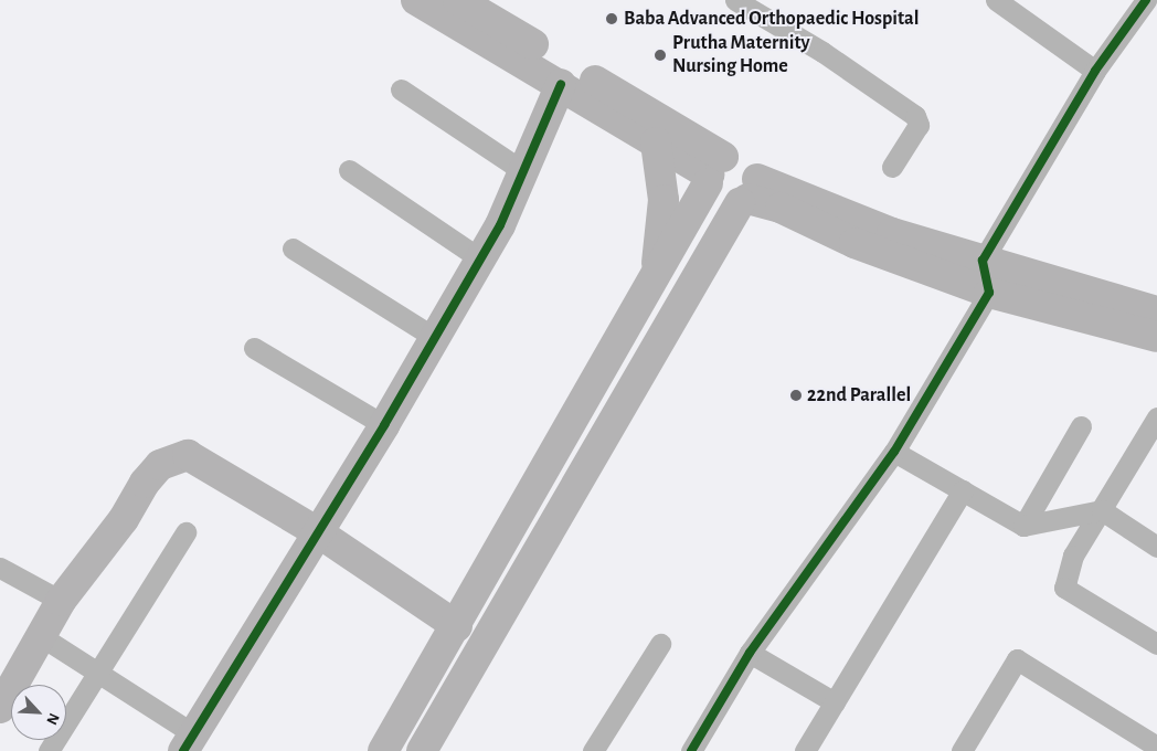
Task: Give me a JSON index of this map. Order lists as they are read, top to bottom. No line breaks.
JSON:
{"places":["Baba Advanced Orthopaedic Hospital","Prutha Maternity Nursing Home","22nd Parallel"],"north":"bottom right"}
